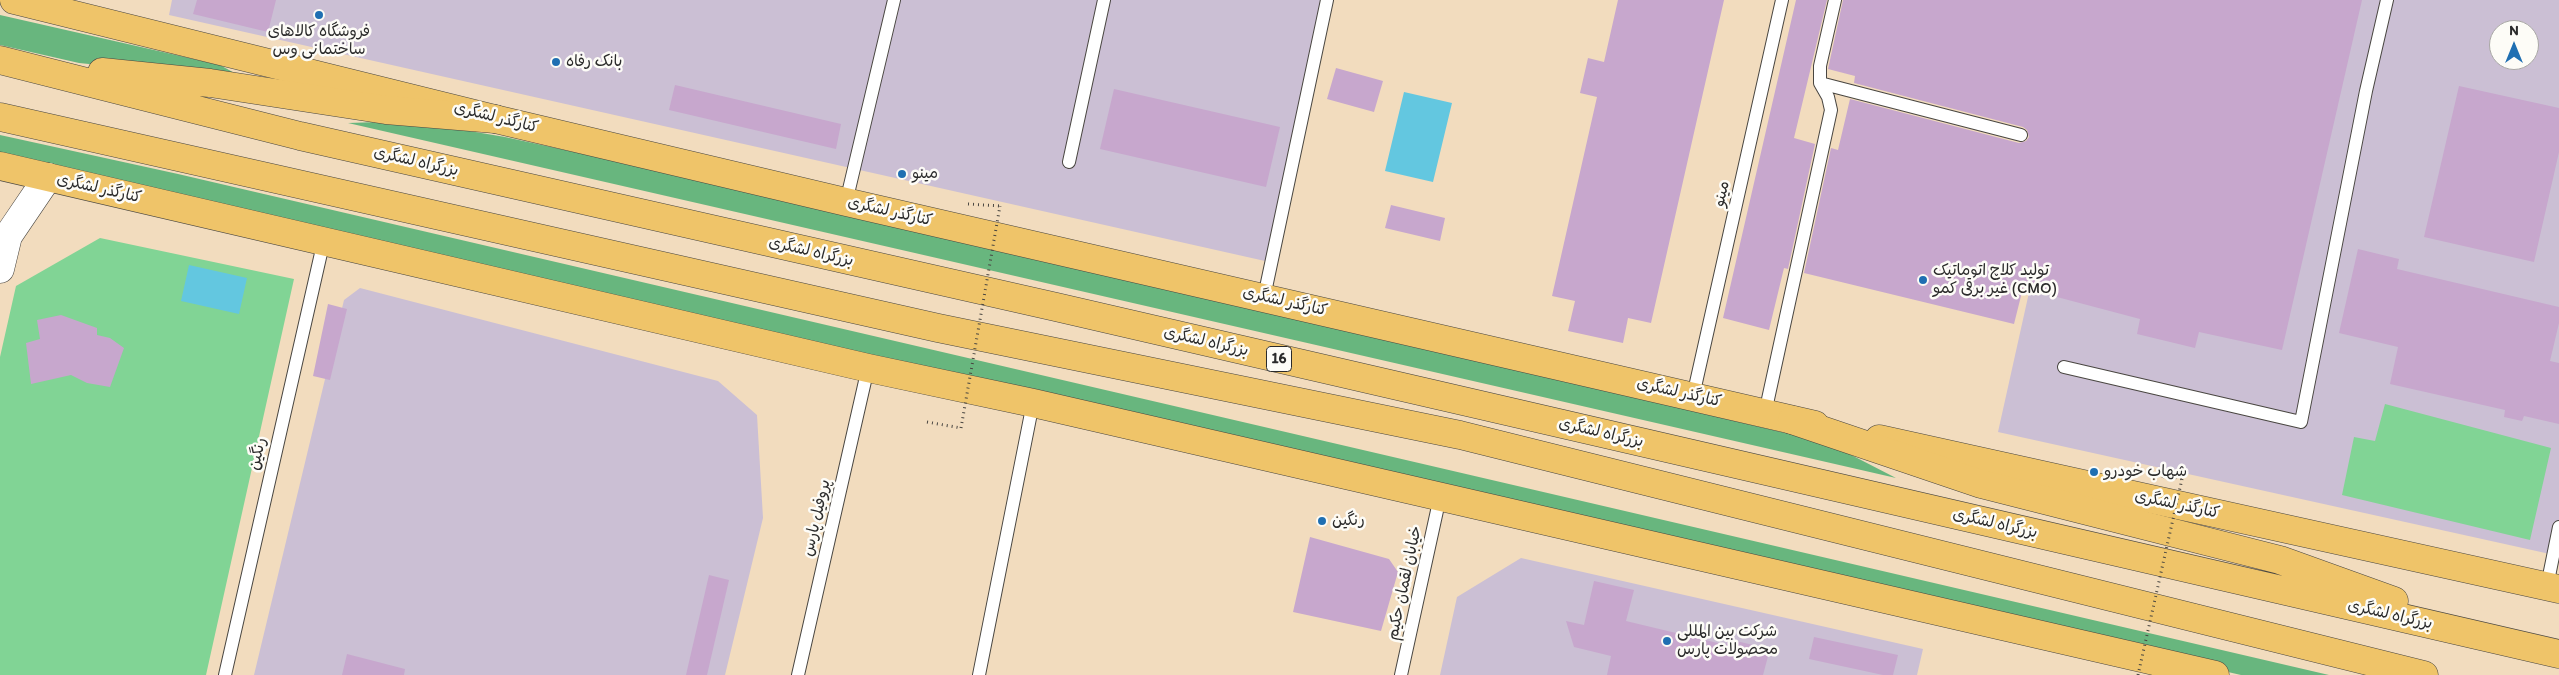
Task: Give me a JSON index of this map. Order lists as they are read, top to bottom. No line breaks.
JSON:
{"streets":{"main road":["کنارگذر لشگری","بزرگراه لشگری","16"],"lane":["مینو","رنگین","پروفیل پارس","خیابان لقمان حکیم"]},"crossings":[["کنارگذر لشگری","مینو"],["کنارگذر لشگری","رنگین"],["کنارگذر لشگری","پروفیل پارس"],["کنارگذر لشگری","خیابان لقمان حکیم"]],"places":["فروشگاه کالاهای ساختمانی وس","بانک رفاه","مینو","تولید کلاچ اتوماتیک غیر برقی کمو (CMO)","شهاب خودرو","رنگین","شرکت بین المللی محصولات پارس"],"north":"top"}
